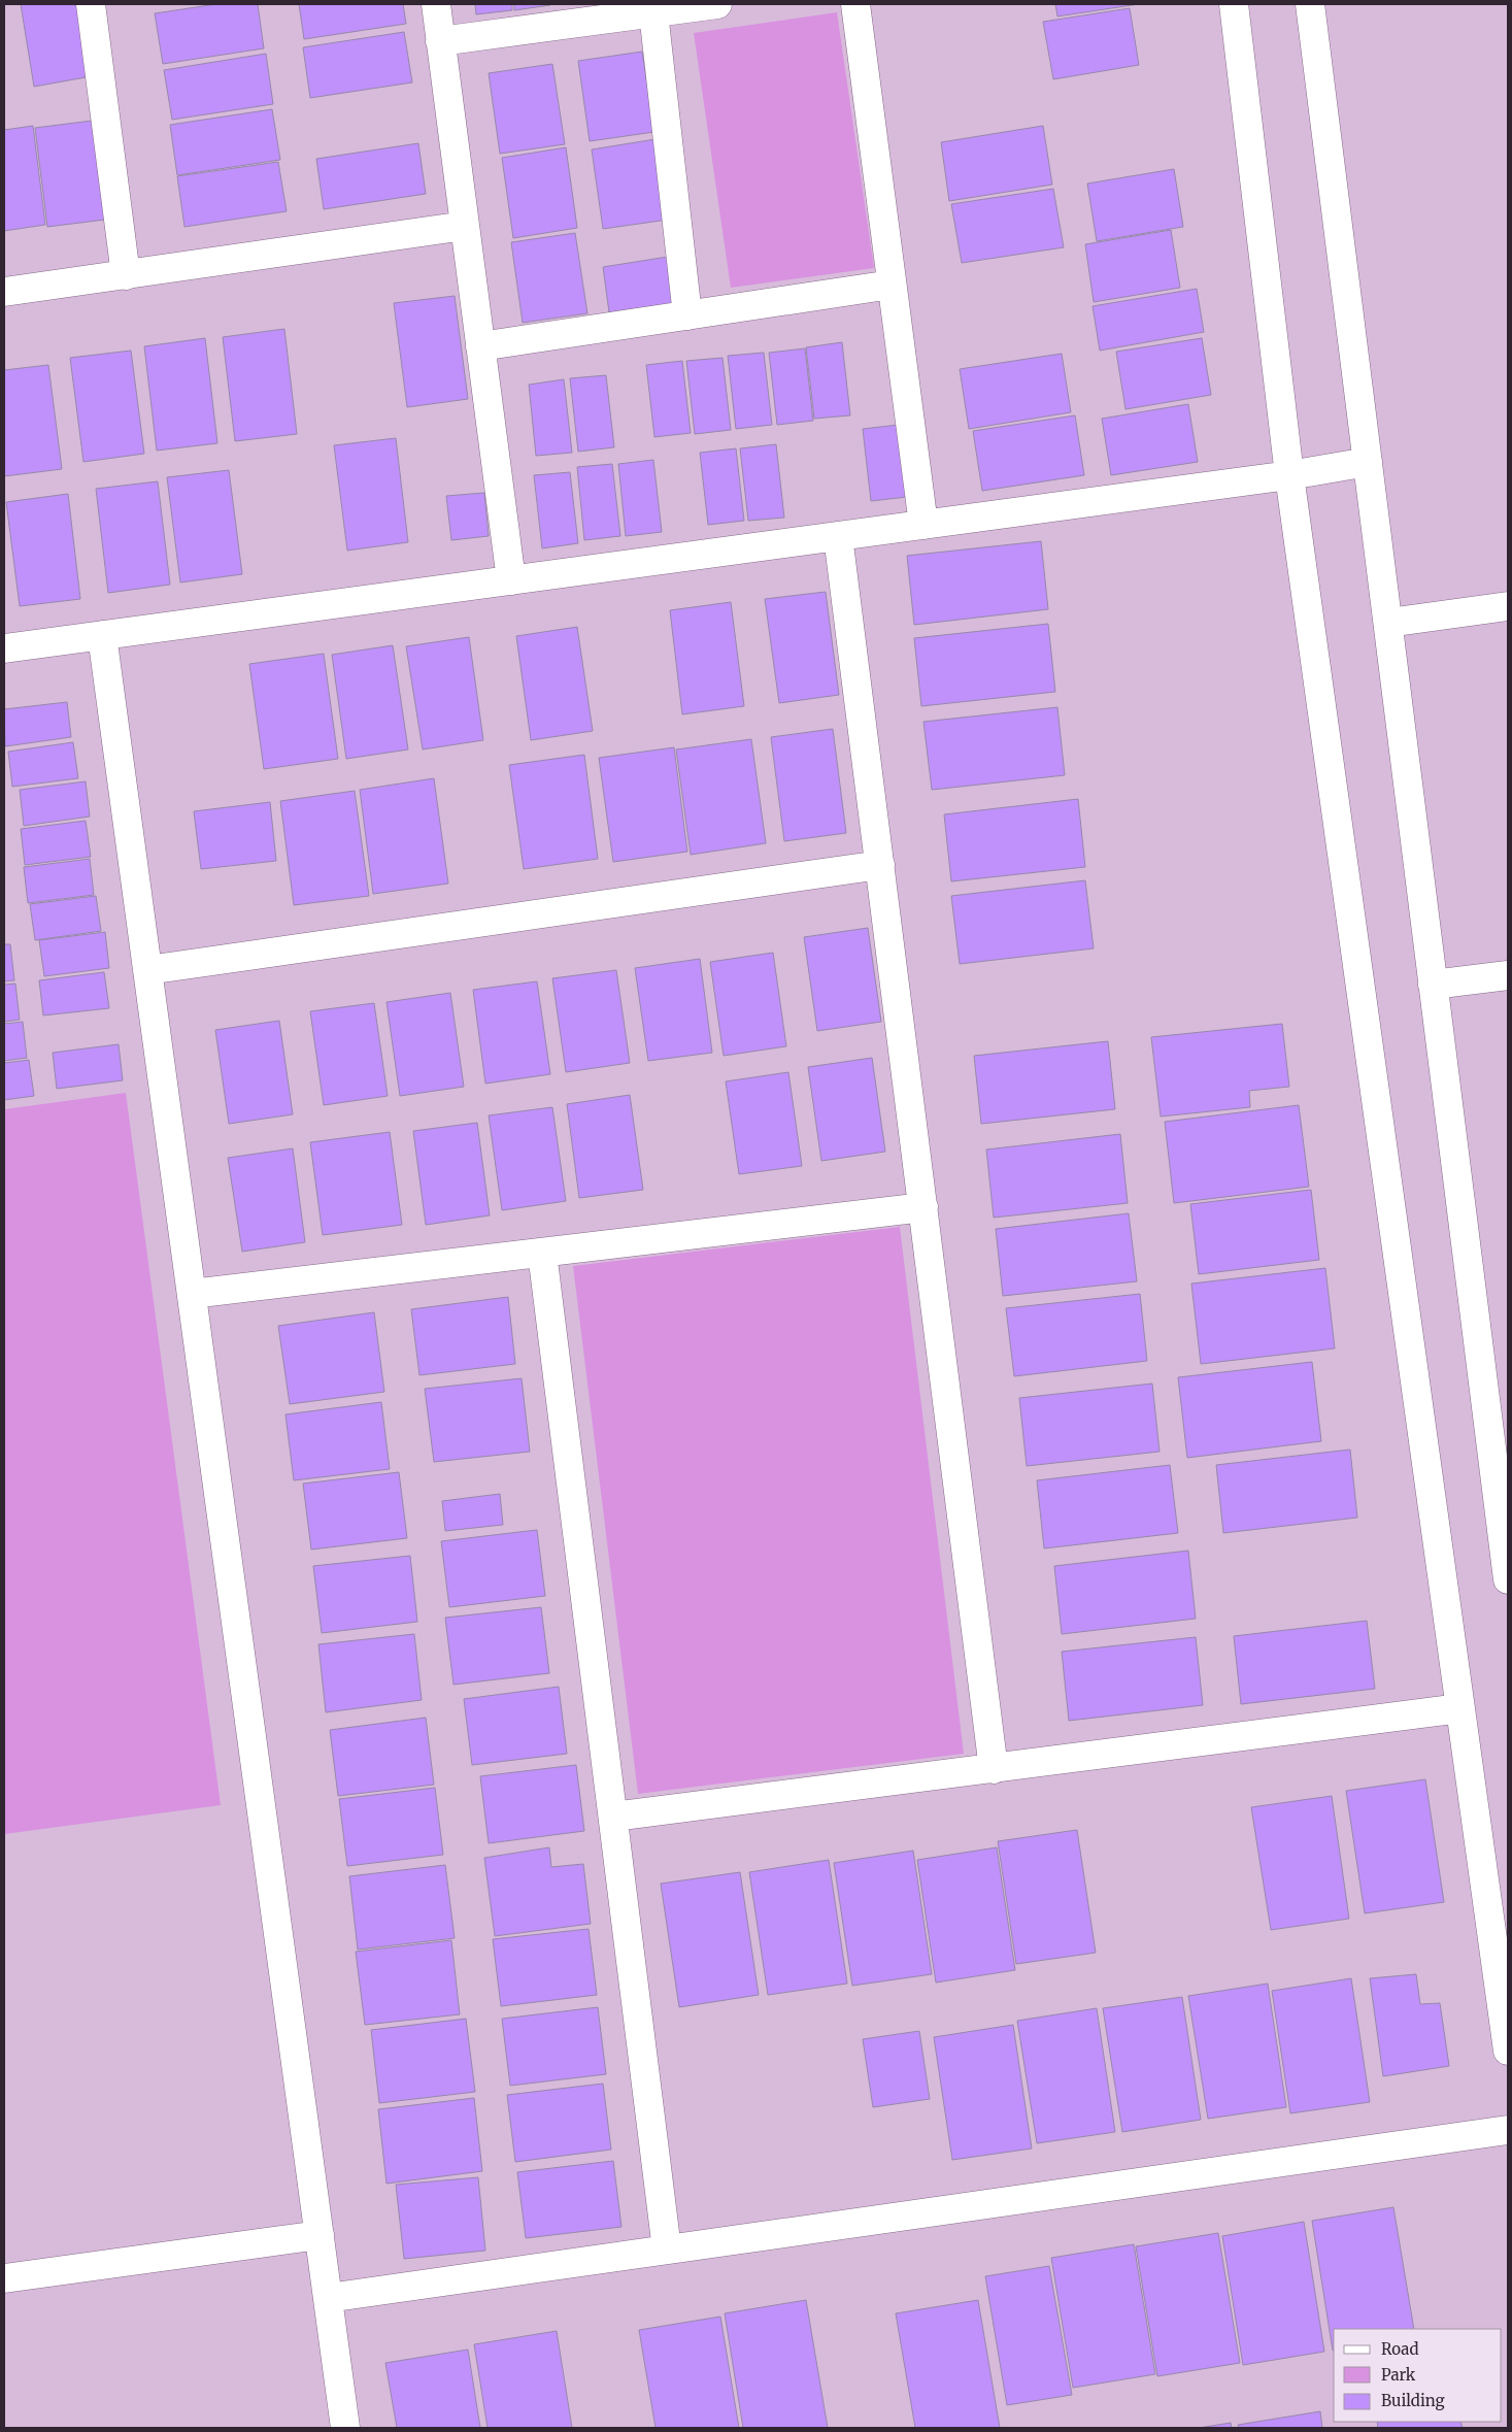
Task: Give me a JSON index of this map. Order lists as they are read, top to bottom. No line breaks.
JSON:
{"legend":["Road","Park","Building"]}
